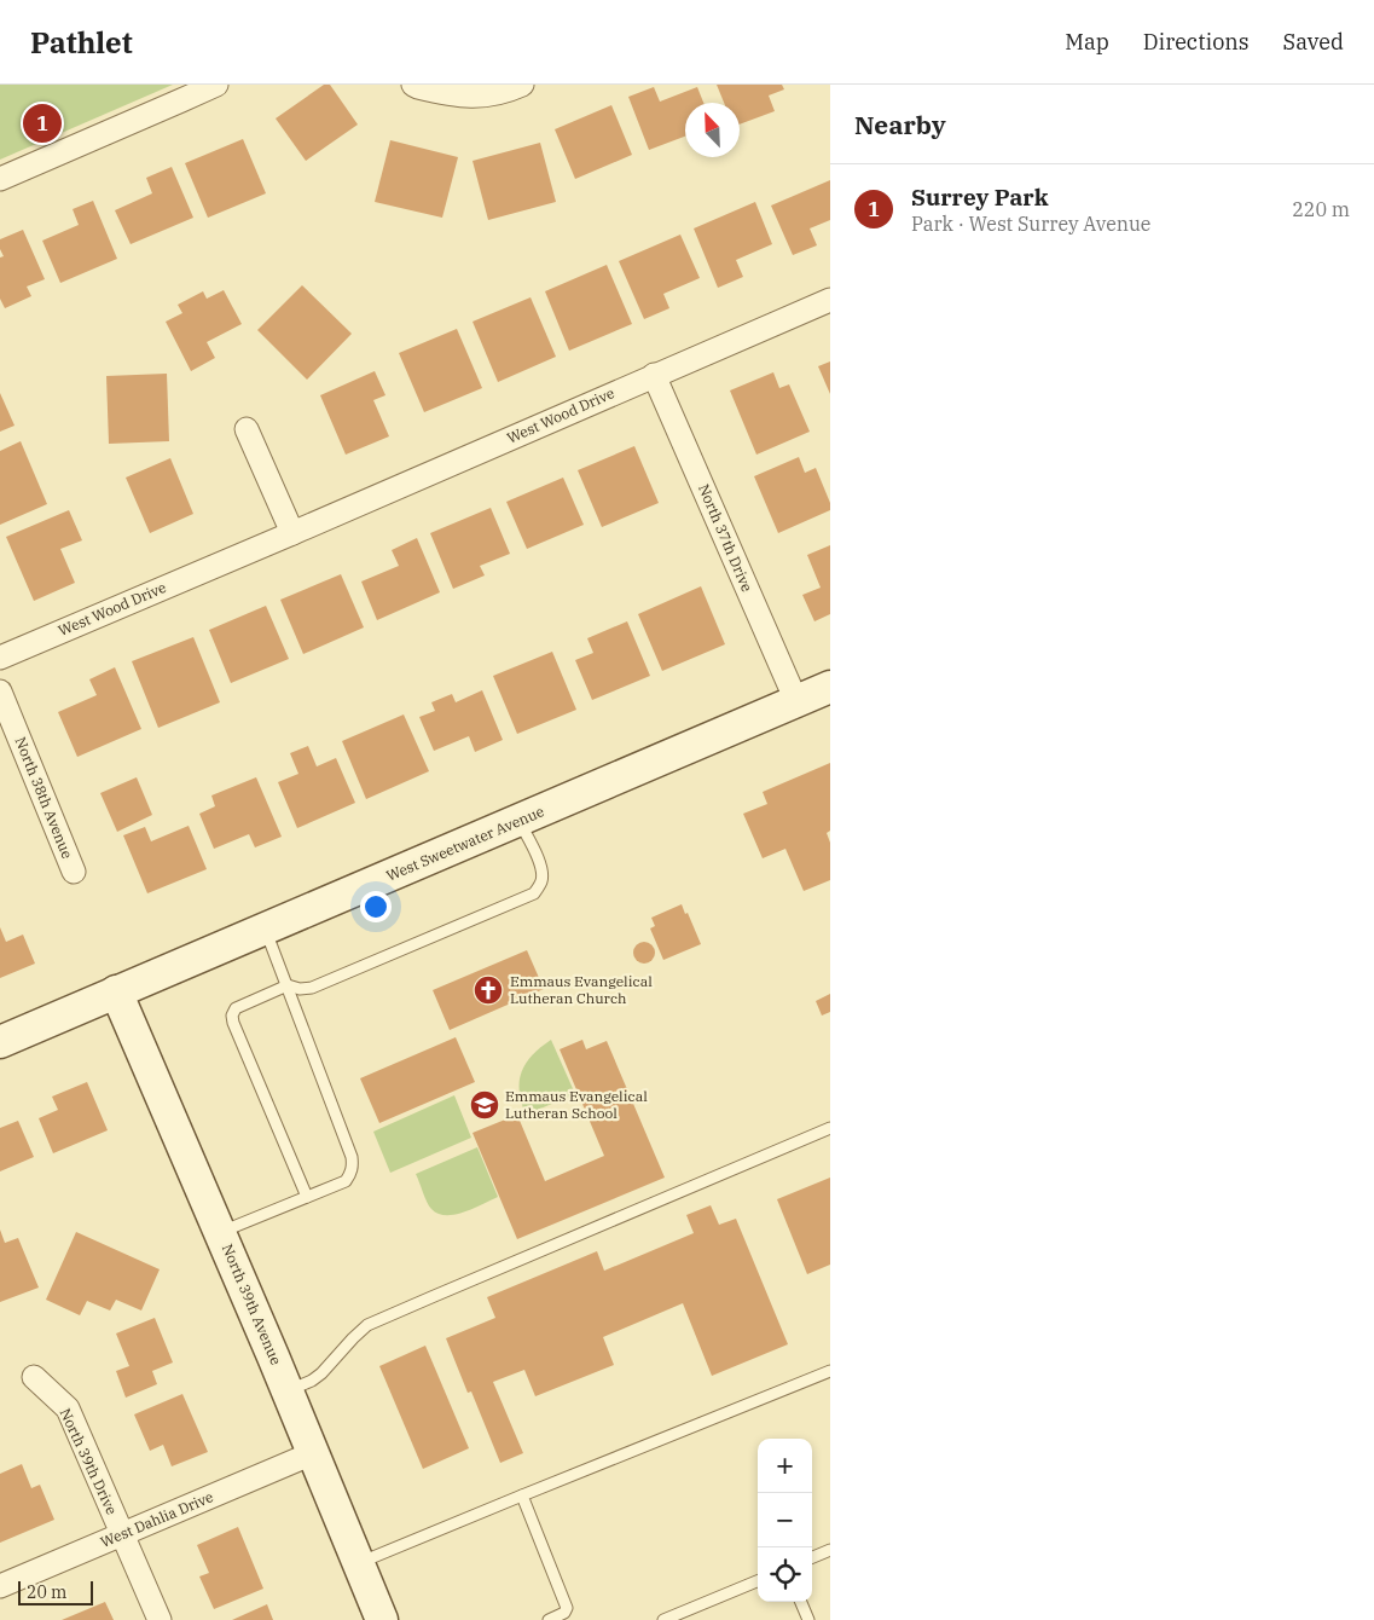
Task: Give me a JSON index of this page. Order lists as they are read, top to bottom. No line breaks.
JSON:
{"streets":{"street":["West Wood Drive","North 37th Drive","North 38th Avenue","West Sweetwater Avenue","North 39th Avenue","North 39th Drive","West Dahlia Drive"]},"crossings":[["West Wood Drive","North 37th Drive"],["North 37th Drive","West Sweetwater Avenue"],["West Sweetwater Avenue","North 39th Avenue"],["North 39th Avenue","West Dahlia Drive"],["North 39th Drive","West Dahlia Drive"]],"places":{"church":["Emmaus Evangelical Lutheran Church"],"school or university":["Emmaus Evangelical Lutheran School"]},"scale_bar":"20 m","north":"top left","page":{"header":"Pathlet","nav":["Map","Directions","Saved"],"heading":"Nearby","pins":"1","list":[{"mark":"1","name":"Surrey Park","note":"Park · West Surrey Avenue","value":"220 m"}],"map_buttons":["+","−"],"scale":"20 m"}}
